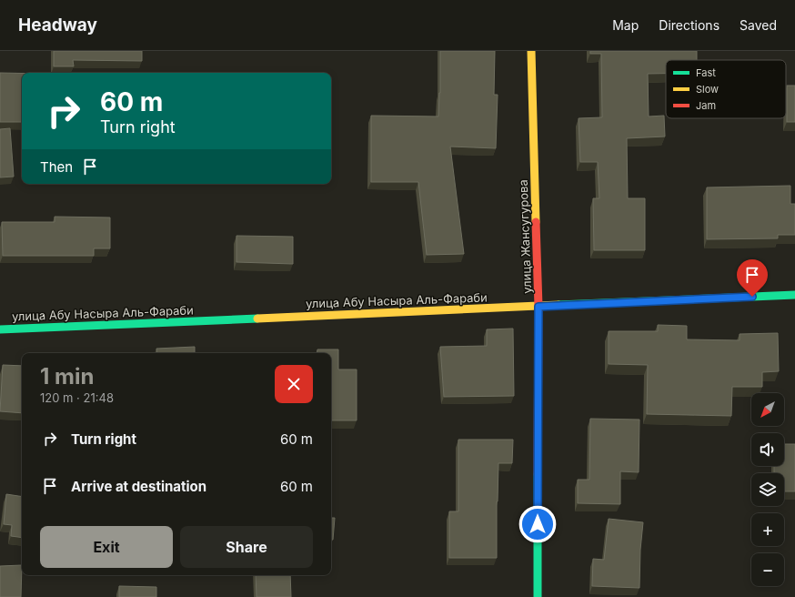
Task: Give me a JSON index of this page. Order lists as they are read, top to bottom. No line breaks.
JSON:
{"streets":{"street":["улица Жансугурова","улица Абу Насыра Аль-Фараби"]},"crossings":[["улица Жансугурова","улица Абу Насыра Аль-Фараби"]],"legend":["Fast","Slow","Jam"],"north":"bottom left","page":{"header":"Headway","nav":["Map","Directions","Saved"],"turn":["60 m","Turn right"],"then":"Then","heading":["1 min","120 m · 21:48"],"map_buttons":["+","−"],"list":[{"name":"Turn right","value":"60 m"},{"name":"Arrive at destination","value":"60 m"}],"buttons":["Exit","Share"]}}
